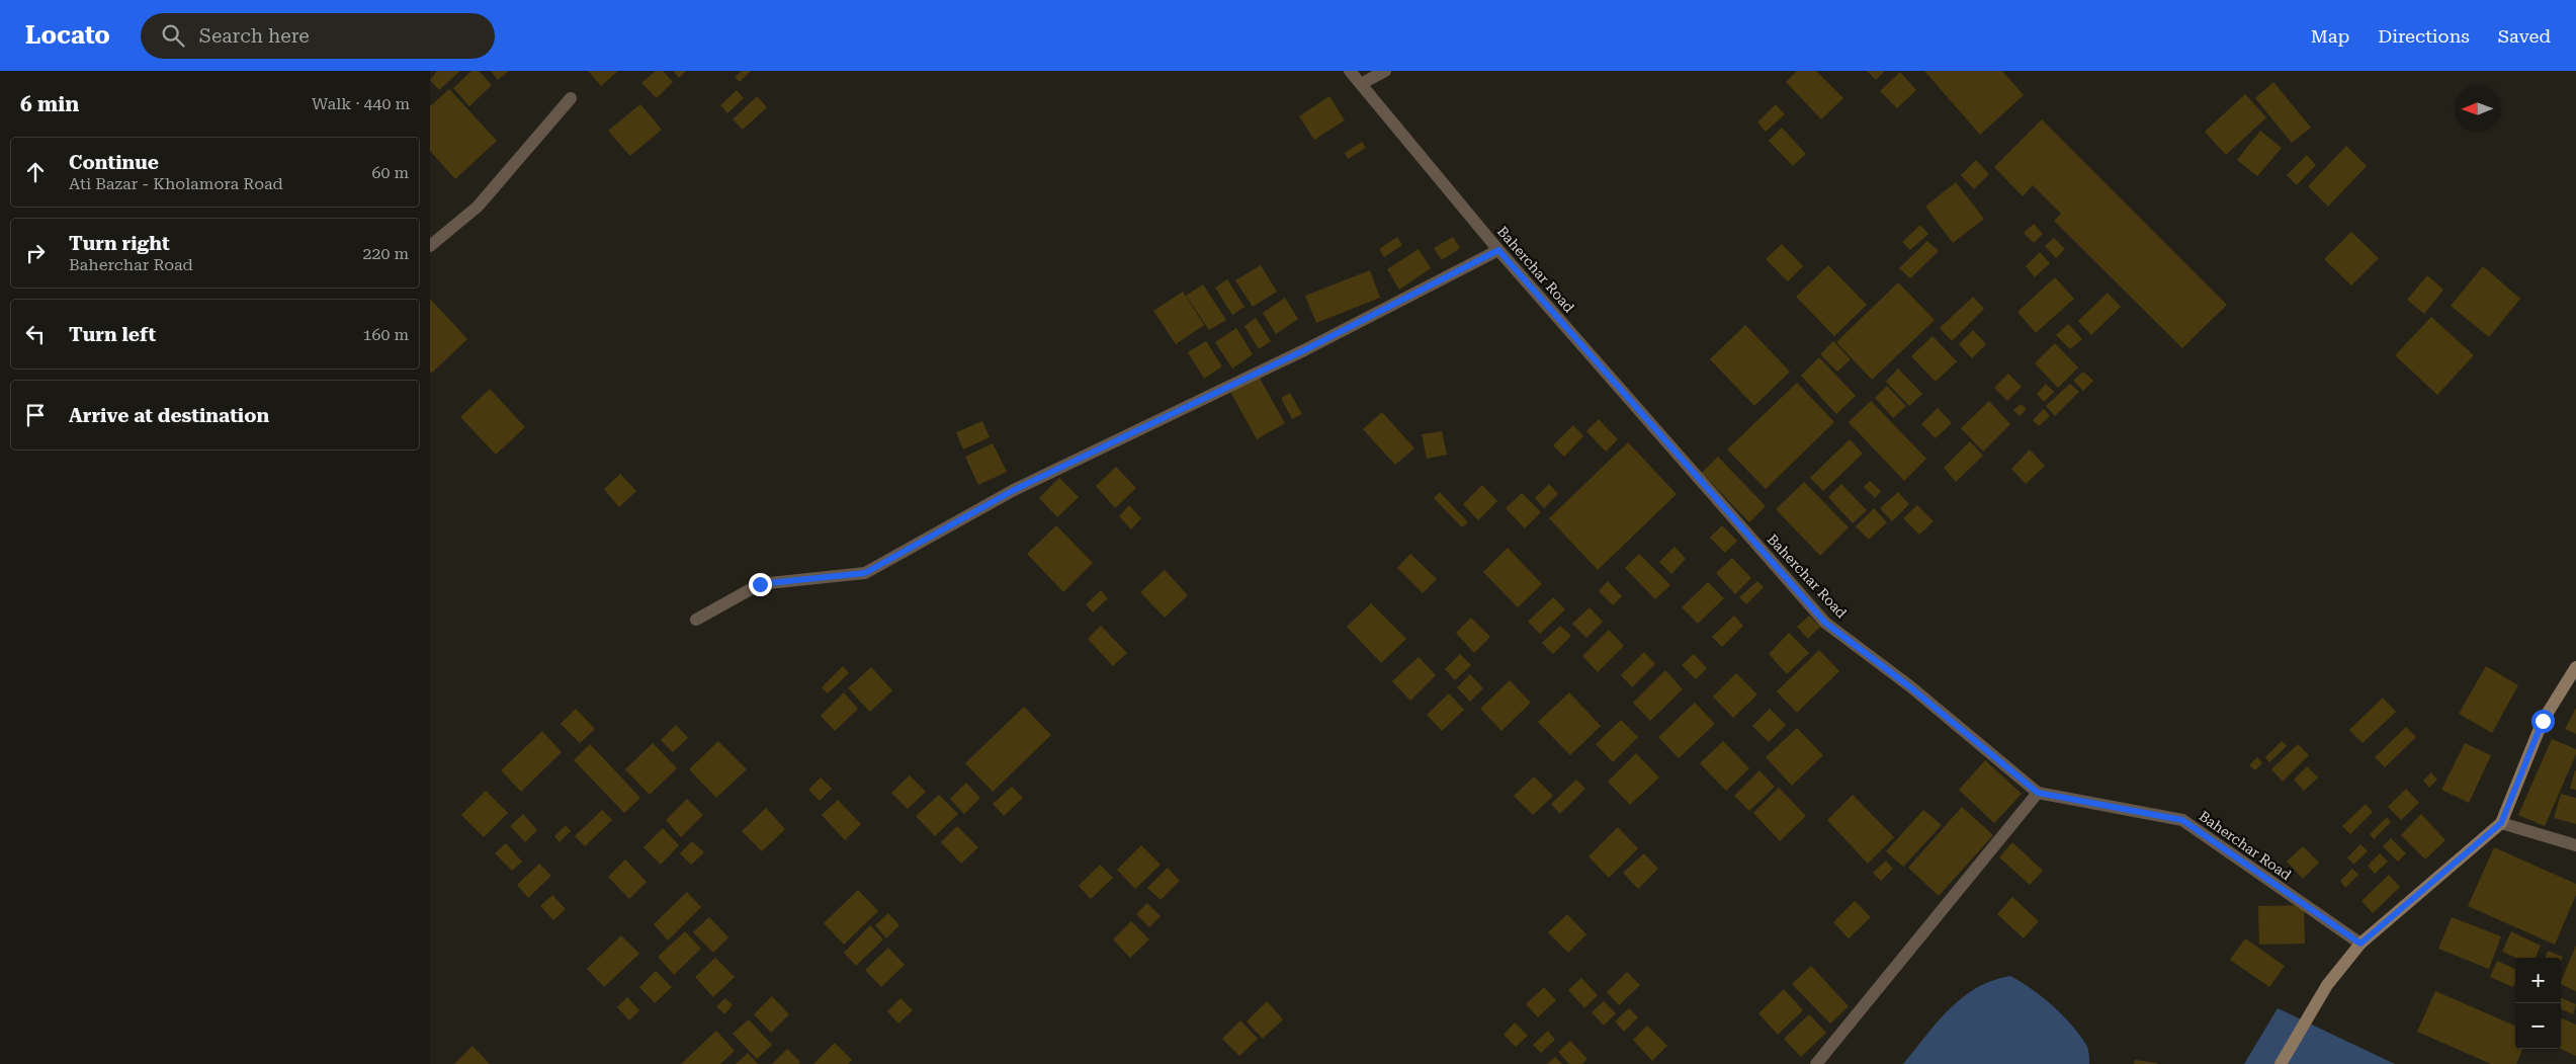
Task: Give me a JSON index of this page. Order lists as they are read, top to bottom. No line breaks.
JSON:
{"streets":{"street":["Baherchar Road"]},"north":"left","page":{"header":"Locato","search":"Search here","nav":["Map","Directions","Saved"],"heading":["6 min","Walk · 440 m"],"list":[["Continue","Ati Bazar - Kholamora Road","60 m"],["Turn right","Baherchar Road","220 m"],["Turn left","160 m"],"Arrive at destination"],"map_buttons":["+","−"]}}
